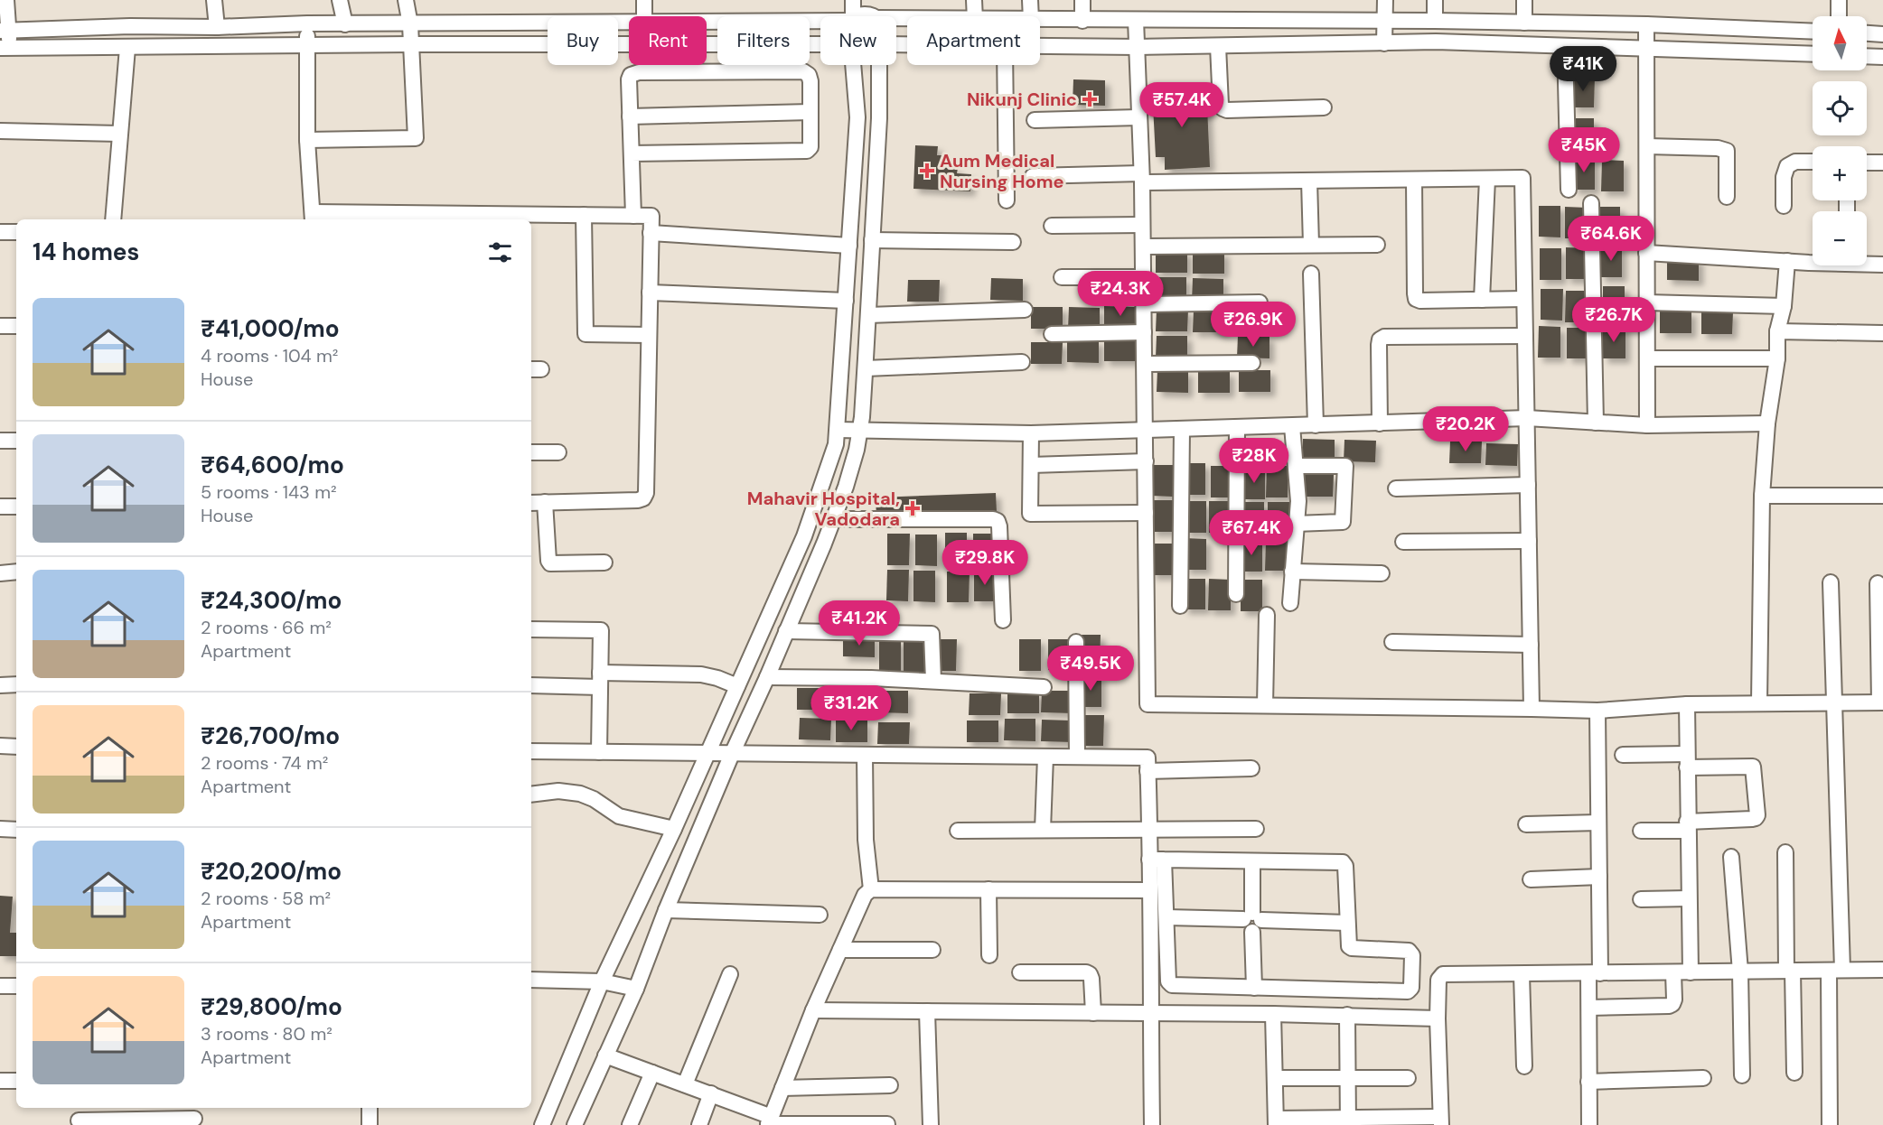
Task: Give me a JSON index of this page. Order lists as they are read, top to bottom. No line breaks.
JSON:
{"places":{"health":["Nikunj Clinic","Aum Medical Nursing Home","Mahavir Hospital, Vadodara"]},"north":"top","page":{"map_buttons":["+","−"],"chip":["Buy","Rent","Filters","New","Apartment"],"price":["₹41K","₹57.4K","₹45K","₹64.6K","₹24.3K","₹26.7K","₹26.9K","₹20.2K","₹28K","₹67.4K","₹29.8K","₹41.2K","₹49.5K","₹31.2K"],"heading":"14 homes","list":[{"name":"₹41,000/mo","note":"4 rooms · 104 m² · House"},{"name":"₹64,600/mo","note":"5 rooms · 143 m² · House"},{"name":"₹24,300/mo","note":"2 rooms · 66 m² · Apartment"},{"name":"₹26,700/mo","note":"2 rooms · 74 m² · Apartment"},{"name":"₹20,200/mo","note":"2 rooms · 58 m² · Apartment"},{"name":"₹29,800/mo","note":"3 rooms · 80 m² · Apartment"}]}}
